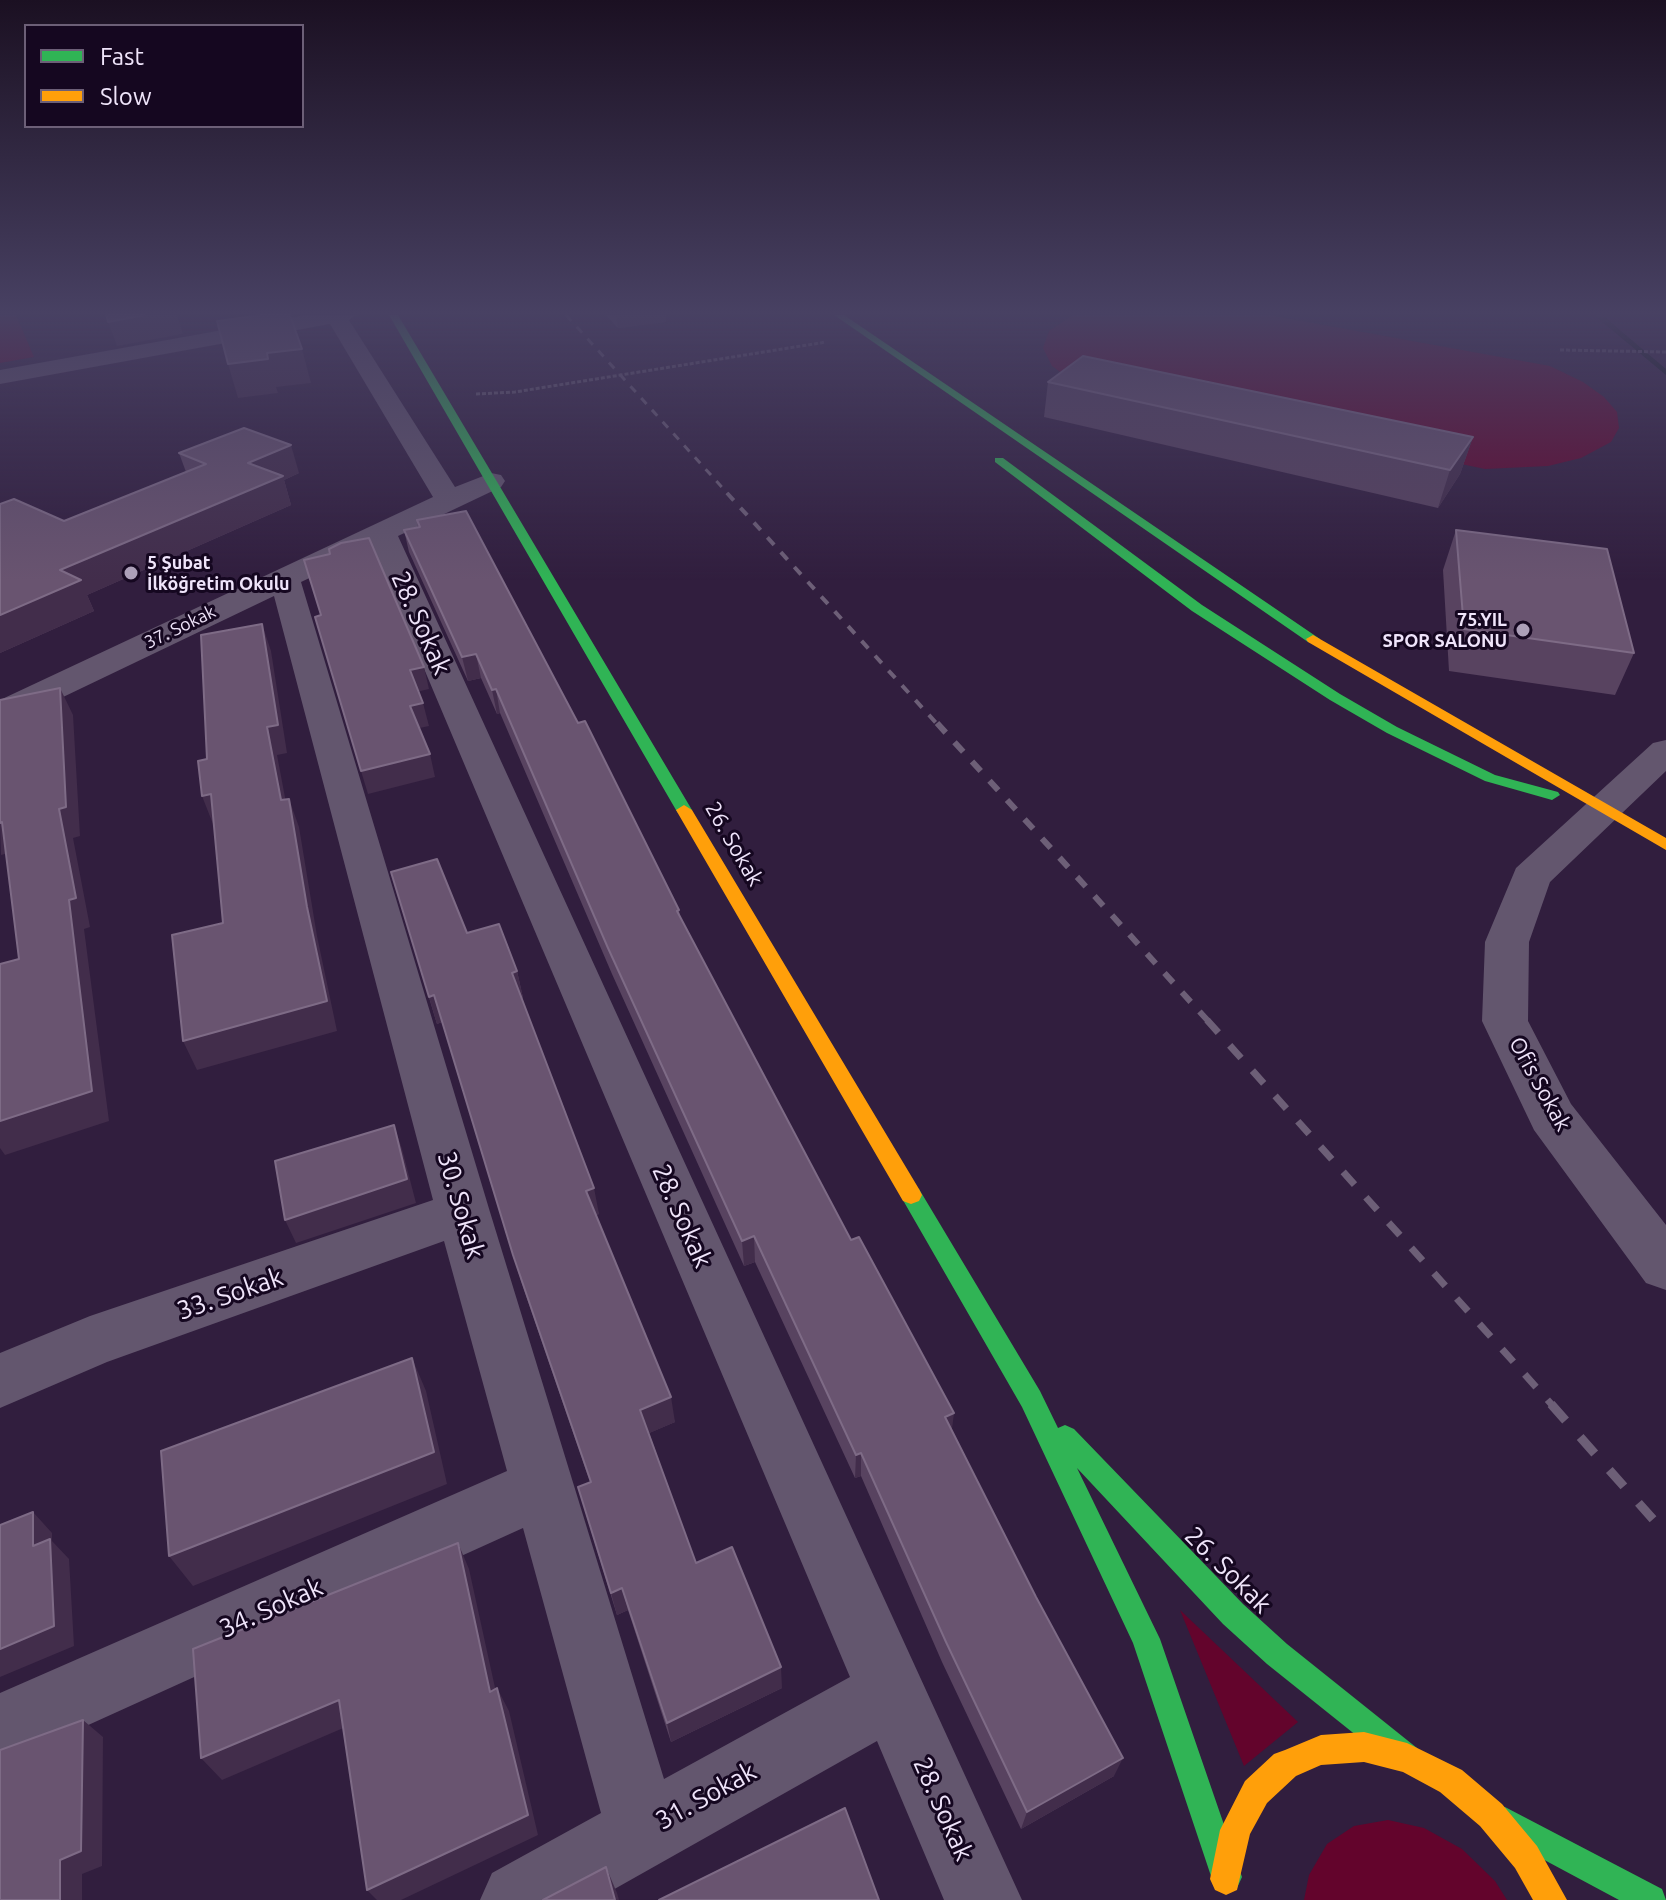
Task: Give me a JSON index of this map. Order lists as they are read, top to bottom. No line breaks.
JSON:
{"streets":{"street":["28. Sokak","37. Sokak","26. Sokak","Ofis Sokak","30. Sokak","33. Sokak","34. Sokak","31. Sokak"]},"crossings":[["28. Sokak","37. Sokak"],["28. Sokak","31. Sokak"],["37. Sokak","26. Sokak"],["37. Sokak","30. Sokak"],["30. Sokak","33. Sokak"],["30. Sokak","34. Sokak"],["30. Sokak","31. Sokak"]],"places":["5 Şubat İlköğretim Okulu","75.YIL SPOR SALONU"],"legend":["Fast","Slow"]}
